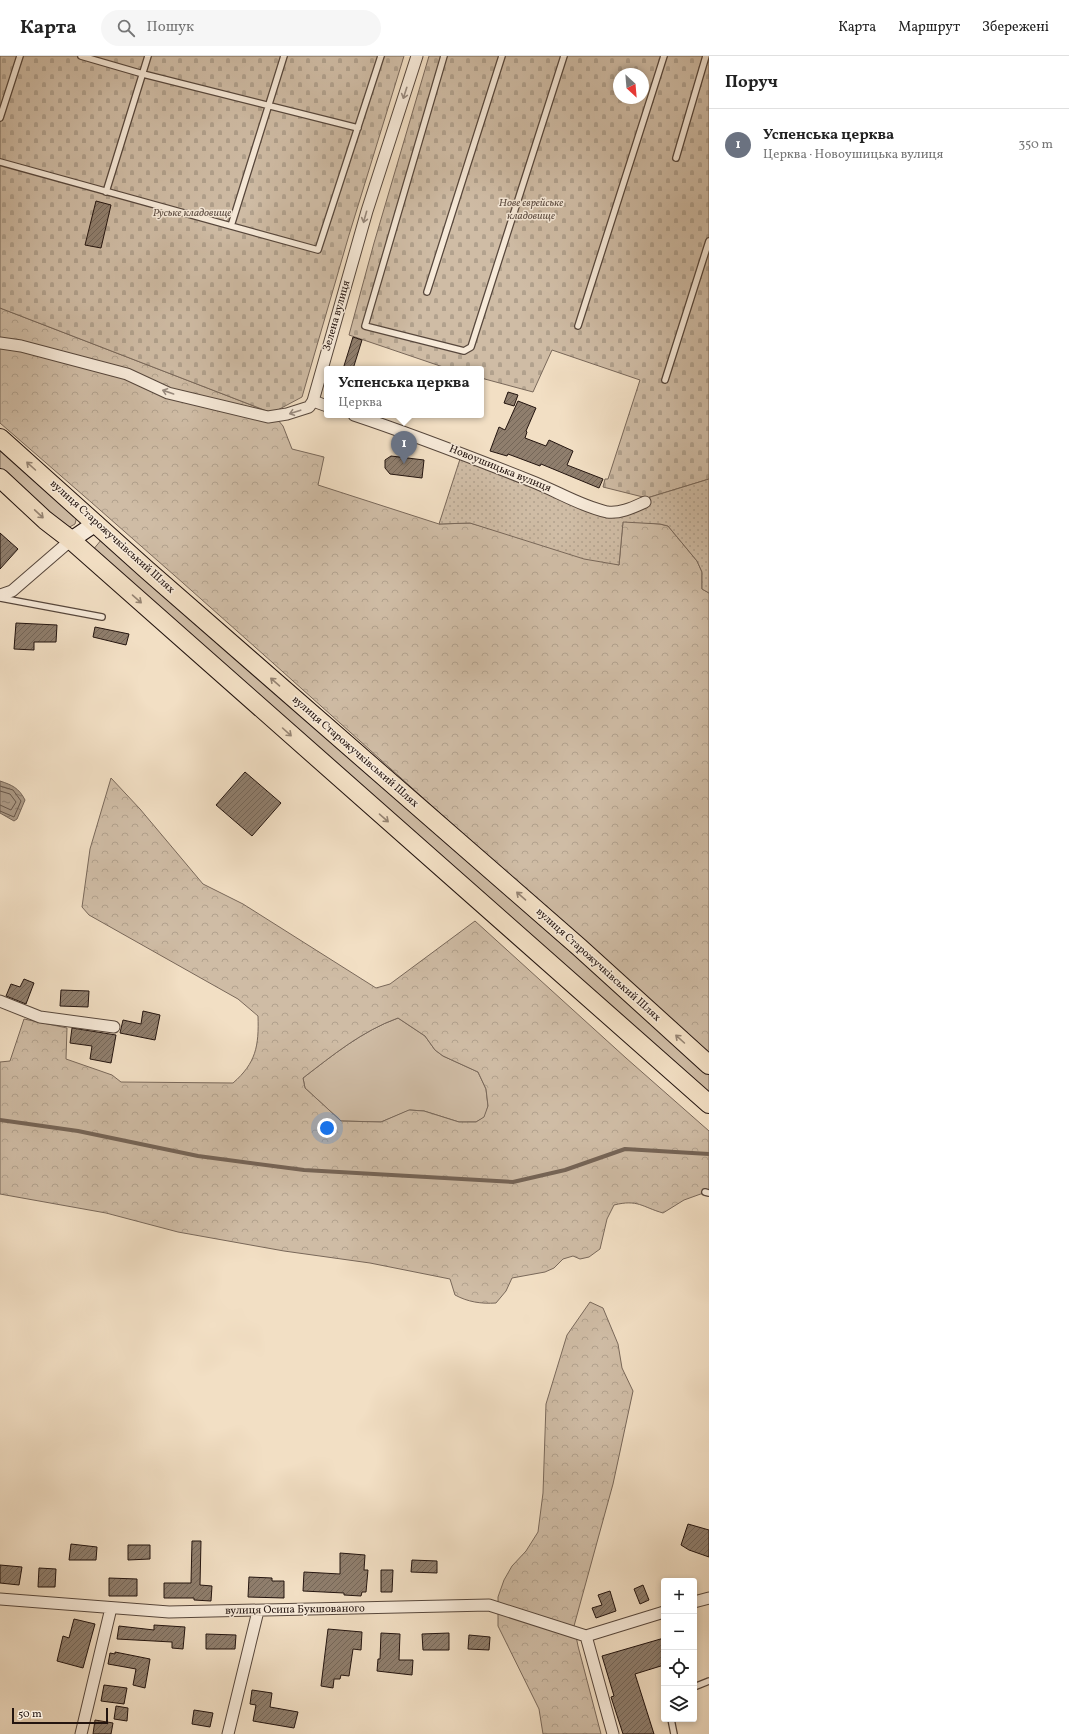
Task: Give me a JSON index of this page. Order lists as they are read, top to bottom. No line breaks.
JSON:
{"streets":{"main road":["вулиця Старожучківський Шлях"],"street":["Зелена вулиця","Новоушицька вулиця","вулиця Осипа Букшованого"]},"one_way":["Зелена вулиця"],"parks":["Нове єврейське кладовище","Руське кладовище"],"scale_bar":"50 m","north":"bottom right","page":{"header":"Карта","search":"Пошук","nav":["Карта","Маршрут","Збережені"],"heading":"Поруч","list":[{"mark":"1","name":"Успенська церква","note":"Церква · Новоушицька вулиця","value":"350 m"}],"popup":["Успенська церква","Церква"],"pins":"1","map_buttons":["+","−"],"scale":"50 m"}}
